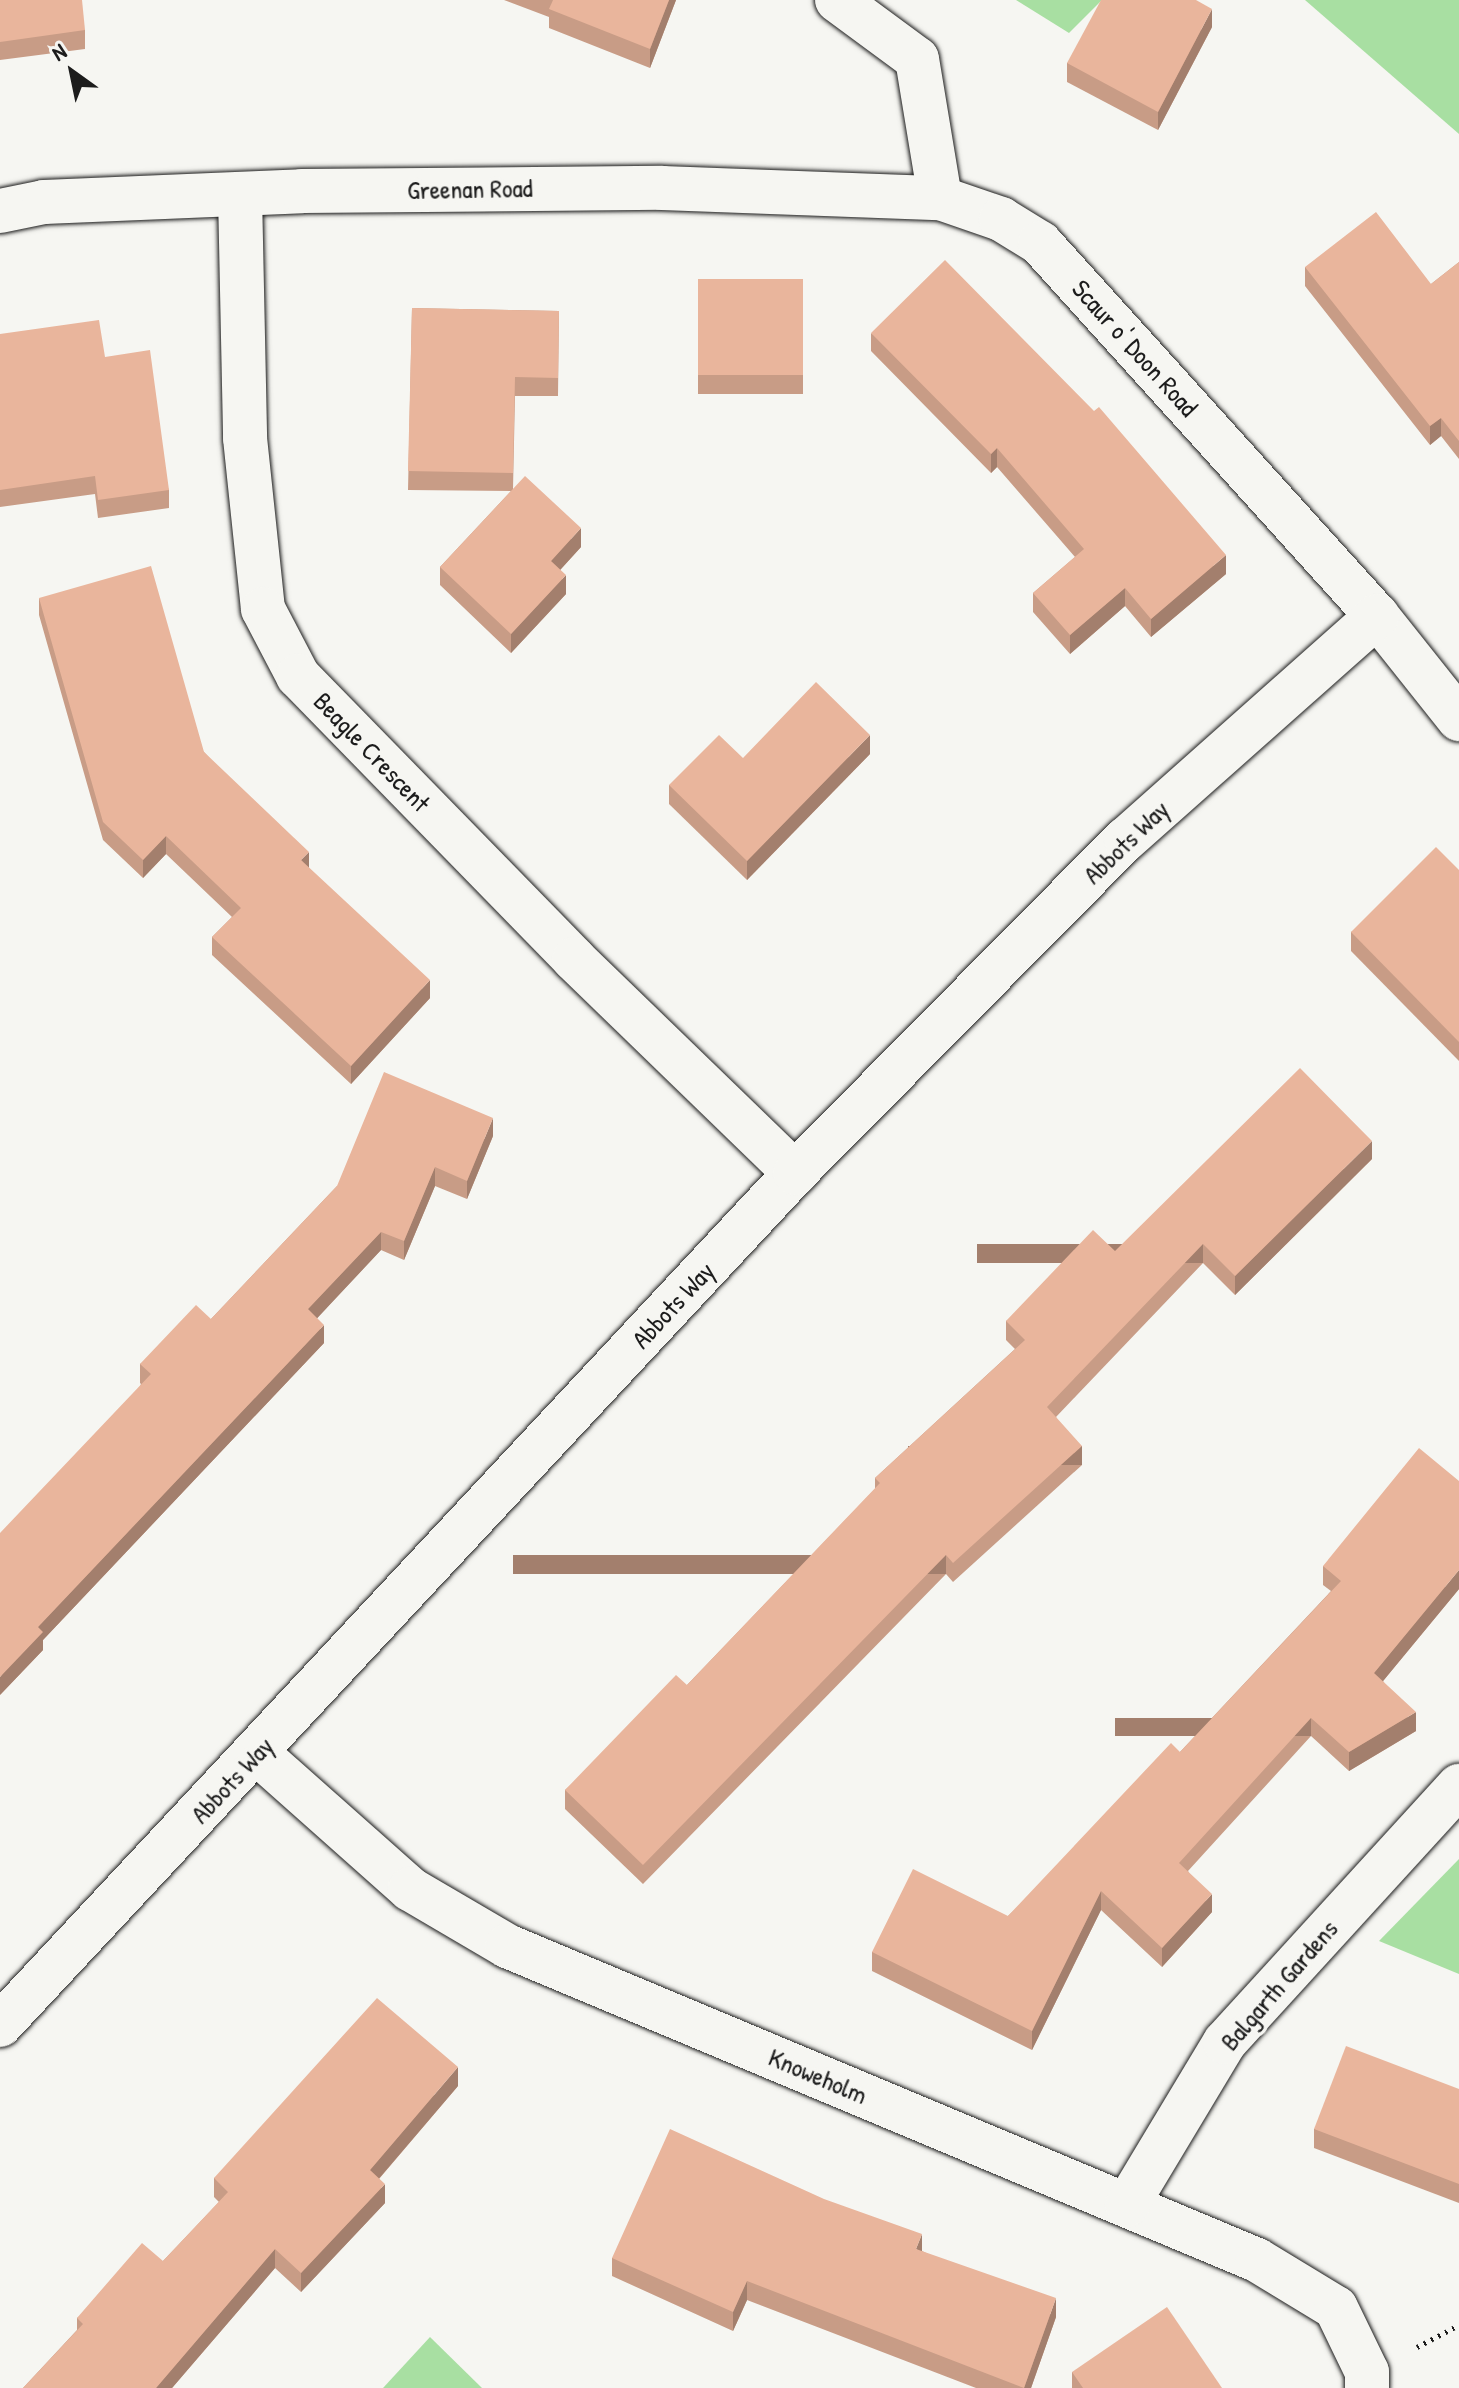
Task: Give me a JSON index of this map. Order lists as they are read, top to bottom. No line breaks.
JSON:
{"streets":{"street":["Greenan Road","Scaur o' Doon Road","Beagle Crescent","Abbots Way","Balgarth Gardens","Knoweholm"]},"crossings":[["Greenan Road","Scaur o' Doon Road"],["Greenan Road","Beagle Crescent"],["Scaur o' Doon Road","Abbots Way"],["Beagle Crescent","Abbots Way"],["Abbots Way","Knoweholm"],["Balgarth Gardens","Knoweholm"]],"north":"top left"}
